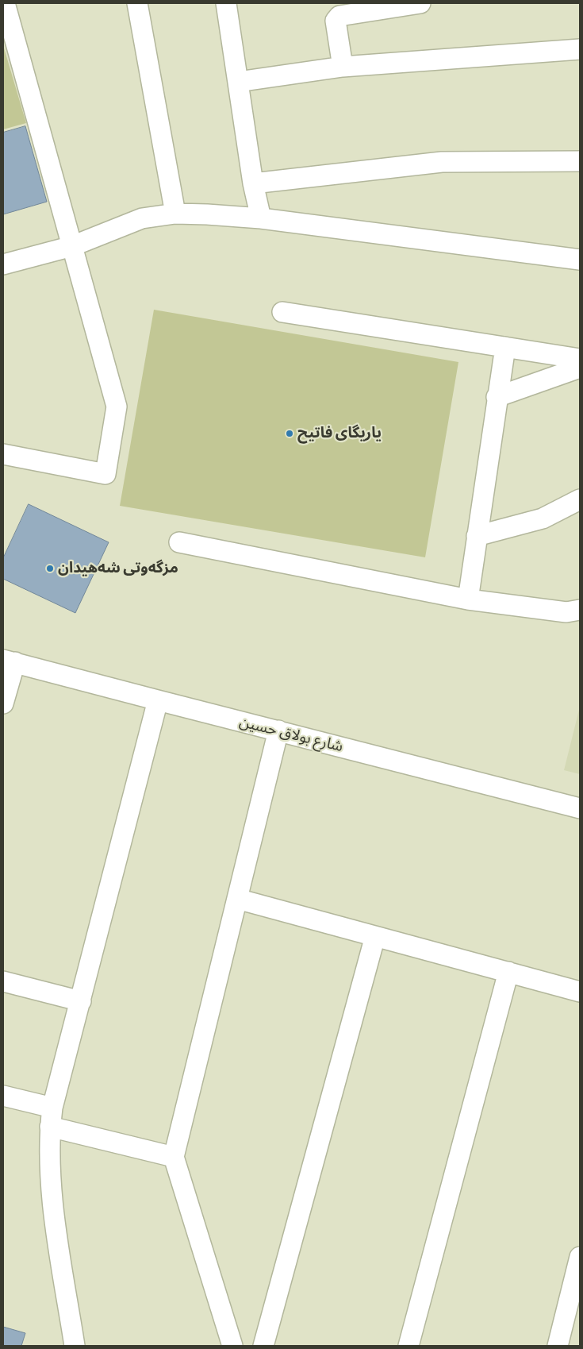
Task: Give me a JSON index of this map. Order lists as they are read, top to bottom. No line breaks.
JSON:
{"streets":{"street":["شارع بولاق حسين"]},"places":["یاریگای فاتیح","مزگەوتی شەهیدان"]}
